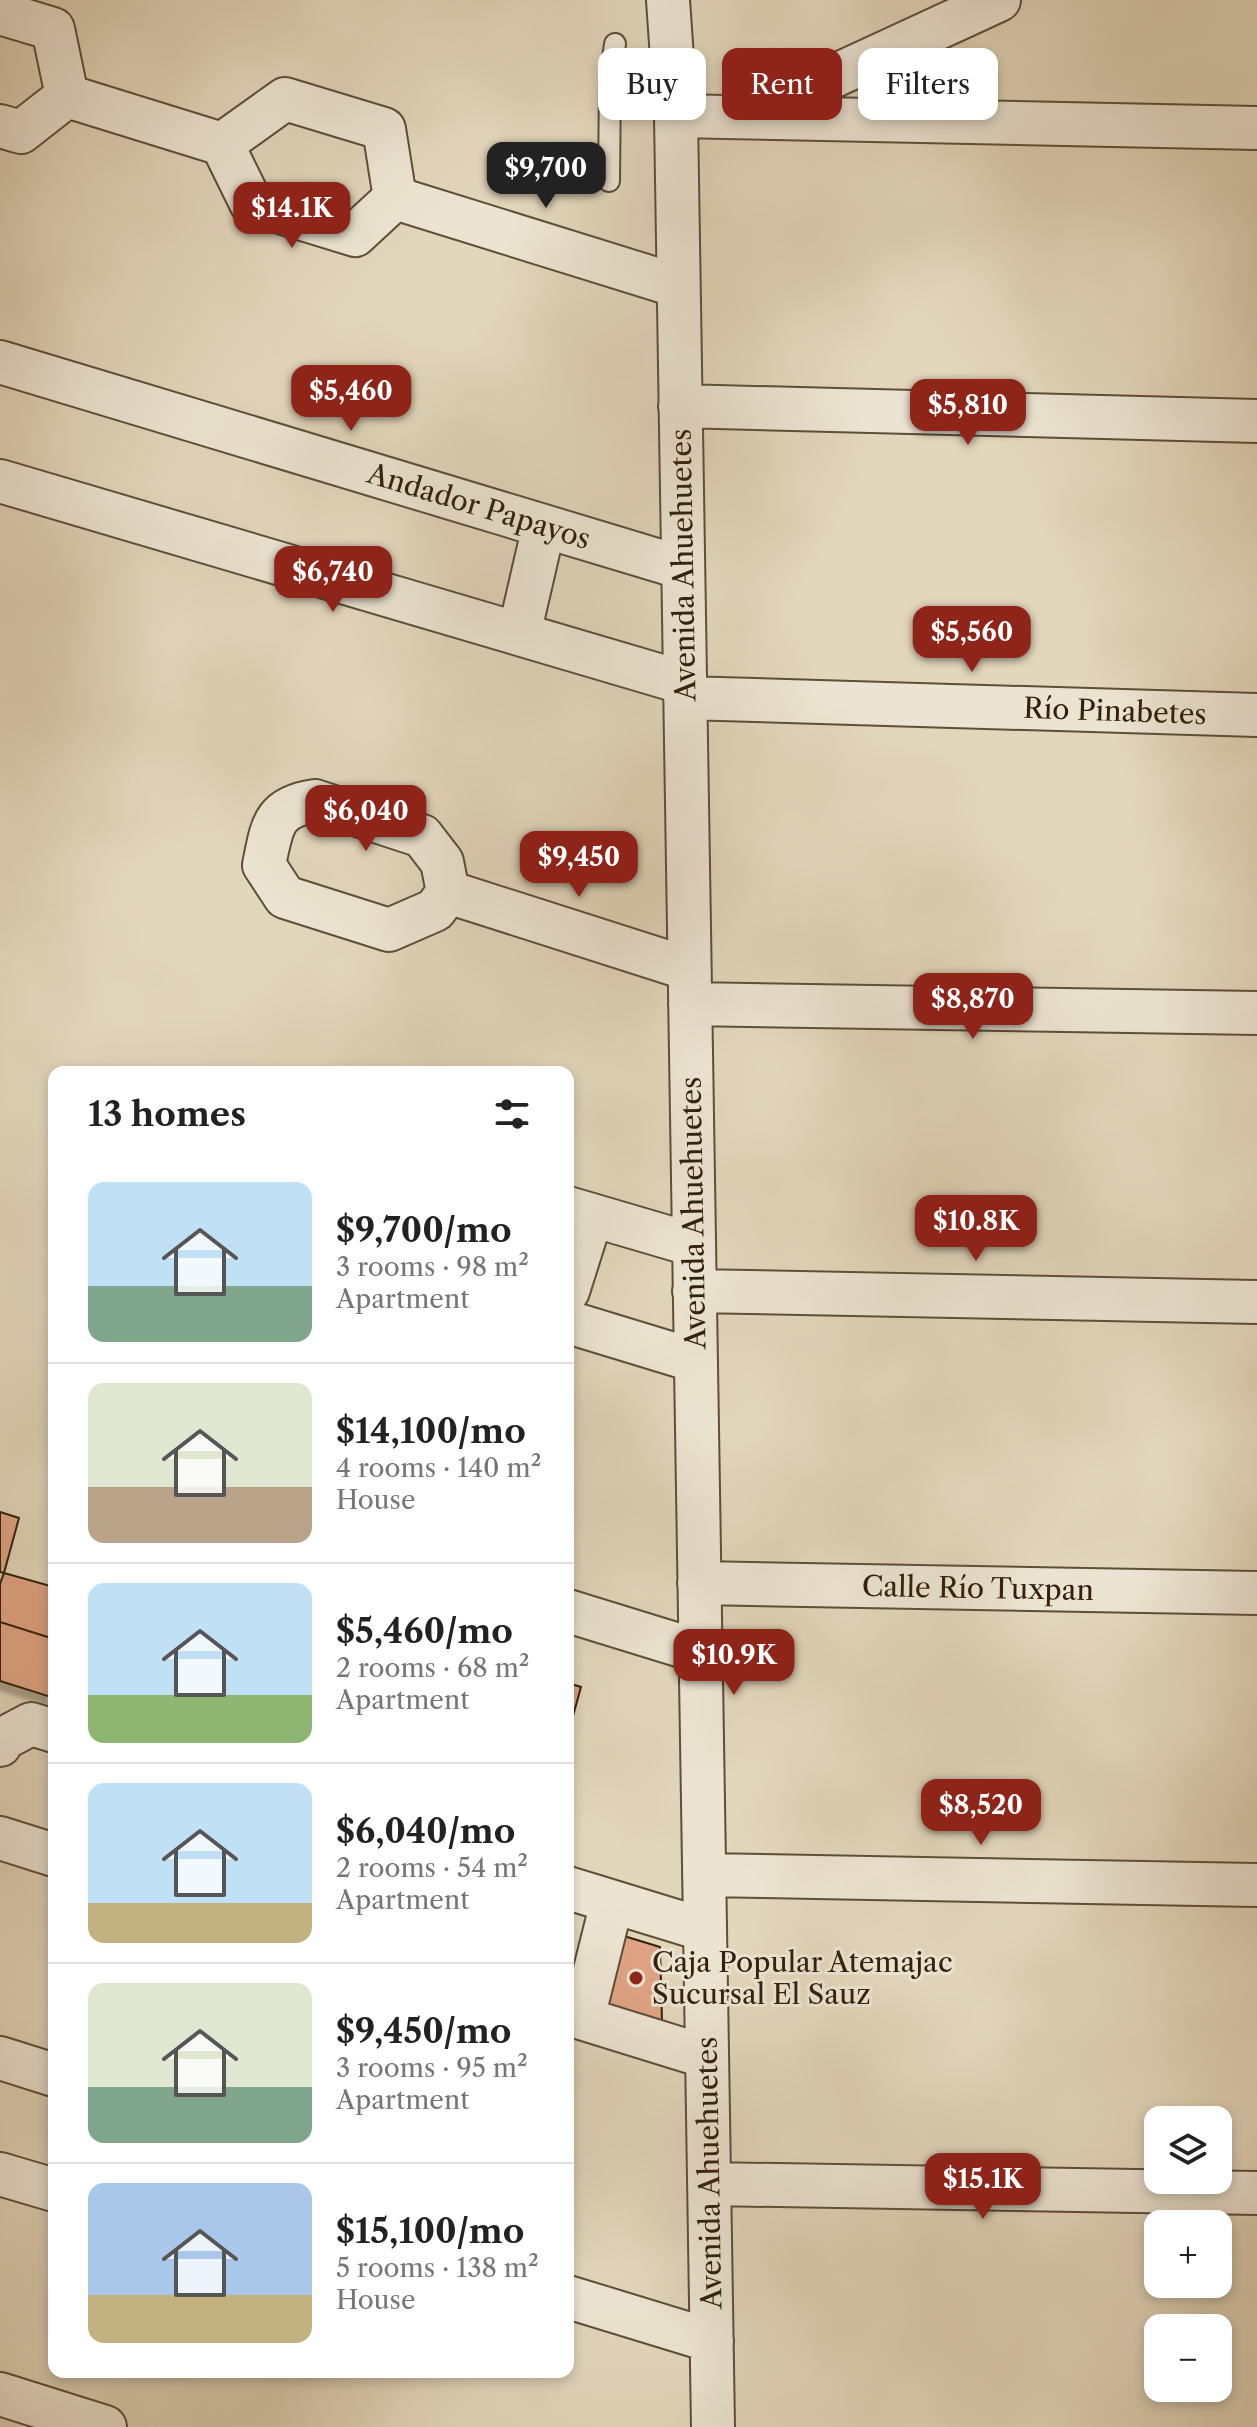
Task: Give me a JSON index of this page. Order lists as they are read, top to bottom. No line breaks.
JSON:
{"streets":{"street":["Andador Papayos","Avenida Ahuehuetes","Río Pinabetes","Calle Río Tuxpan"]},"crossings":[["Andador Papayos","Avenida Ahuehuetes"],["Avenida Ahuehuetes","Río Pinabetes"],["Avenida Ahuehuetes","Calle Río Tuxpan"]],"places":["Caja Popular Atemajac Sucursal El Sauz"],"page":{"chip":["Buy","Rent","Filters"],"price":["$9,700","$14.1K","$5,460","$5,810","$6,740","$5,560","$6,040","$9,450","$8,870","$10.8K","$10.9K","$8,520","$15.1K"],"heading":"13 homes","list":[{"name":"$9,700/mo","note":"3 rooms · 98 m² · Apartment"},{"name":"$14,100/mo","note":"4 rooms · 140 m² · House"},{"name":"$5,460/mo","note":"2 rooms · 68 m² · Apartment"},{"name":"$6,040/mo","note":"2 rooms · 54 m² · Apartment"},{"name":"$9,450/mo","note":"3 rooms · 95 m² · Apartment"},{"name":"$15,100/mo","note":"5 rooms · 138 m² · House"}],"map_buttons":["+","−"]}}
